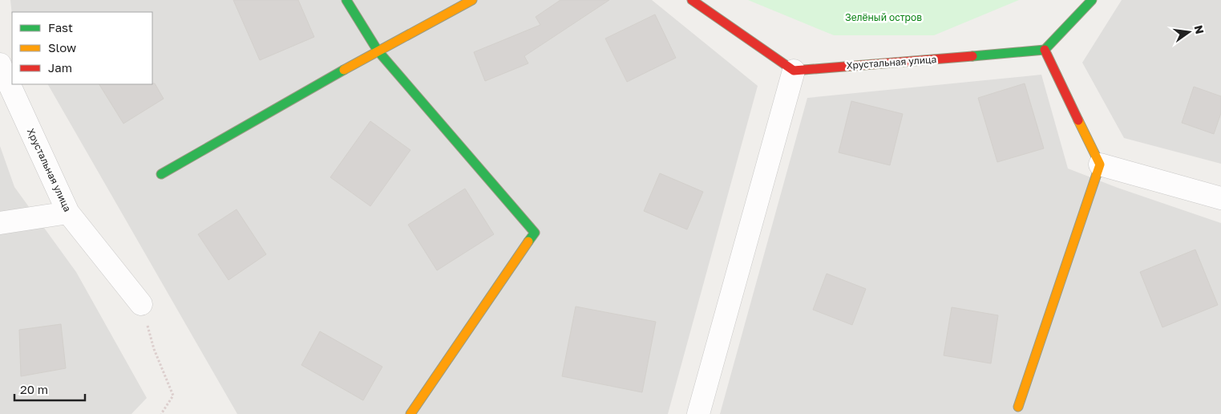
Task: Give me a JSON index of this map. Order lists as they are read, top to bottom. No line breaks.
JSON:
{"streets":{"street":["Хрустальная улица"]},"parks":["Зелёный остров"],"legend":["Fast","Slow","Jam"],"scale_bar":"20 m","north":"right"}
